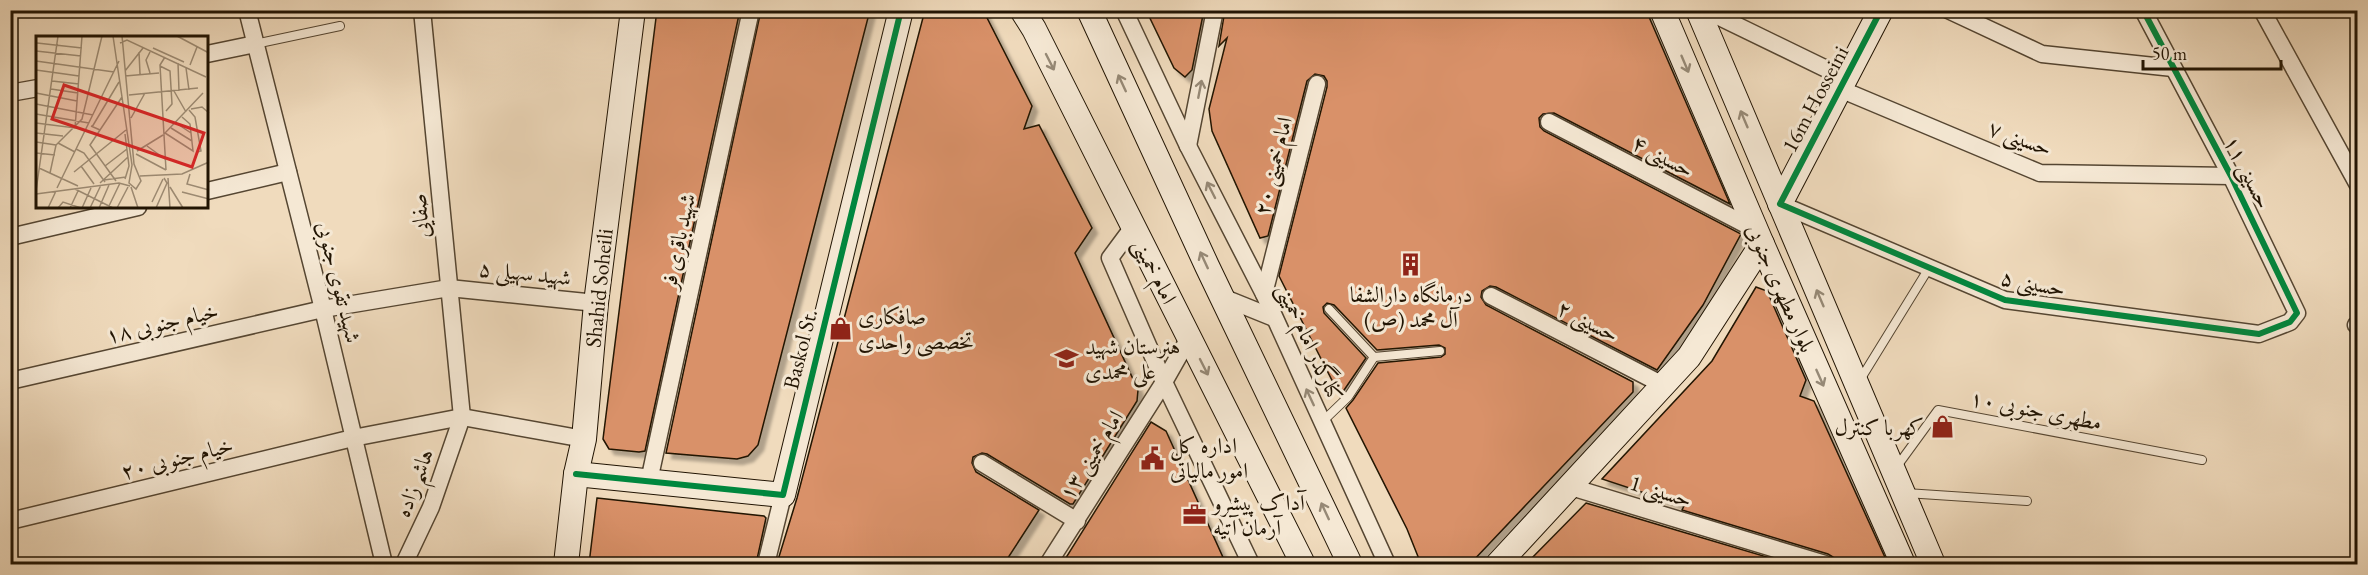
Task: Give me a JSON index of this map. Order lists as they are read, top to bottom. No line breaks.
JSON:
{"streets":{"street":["16m Hosseini","حسینی ۷","حسینی ۴","امام خمینی ۲۰","حسینی ۱۱","صفایی","شهید باقری فر","امام خمینی","شهید سهیلی ۵","شهید تقوی جنوبی","حسینی ۵","Shahid Soheili","بلوار مطهری جنوبی","حسینی ۲","خیام جنوبی ۱۸","کنارگذر امام خمینی","Baskol St.","امام خمینی ۱۳","خیام جنوبی ۲۰","هاشم زاده","حسینی 1"],"lane":["مطهری جنوبی ۱۰"]},"crossings":[["16m Hosseini","حسینی ۷"],["16m Hosseini","حسینی ۵"],["16m Hosseini","بلوار مطهری جنوبی"],["حسینی ۷","حسینی ۱۱"],["حسینی ۴","بلوار مطهری جنوبی"],["امام خمینی ۲۰","کنارگذر امام خمینی"],["حسینی ۱۱","حسینی ۵"],["صفایی","شهید سهیلی ۵"],["صفایی","خیام جنوبی ۲۰"],["صفایی","هاشم زاده"],["امام خمینی","امام خمینی ۱۳"],["شهید سهیلی ۵","شهید تقوی جنوبی"],["شهید سهیلی ۵","Shahid Soheili"],["شهید سهیلی ۵","خیام جنوبی ۱۸"],["شهید تقوی جنوبی","خیام جنوبی ۱۸"],["شهید تقوی جنوبی","خیام جنوبی ۲۰"],["حسینی ۵","بلوار مطهری جنوبی"],["بلوار مطهری جنوبی","مطهری جنوبی ۱۰"],["خیام جنوبی ۲۰","هاشم زاده"]],"places":{"building":["درمانگاه دارالشفا آل محمد (ص)"],"shop":["صافکاری تخصصی واحدی","کهربا کنترل"],"school or university":["هنرستان شهید علی محمدی"],"public building":["اداره کل امور مالیاتی"],"office":["آداک پیشرو آرمان آتیه"]},"scale_bar":"50 m"}
